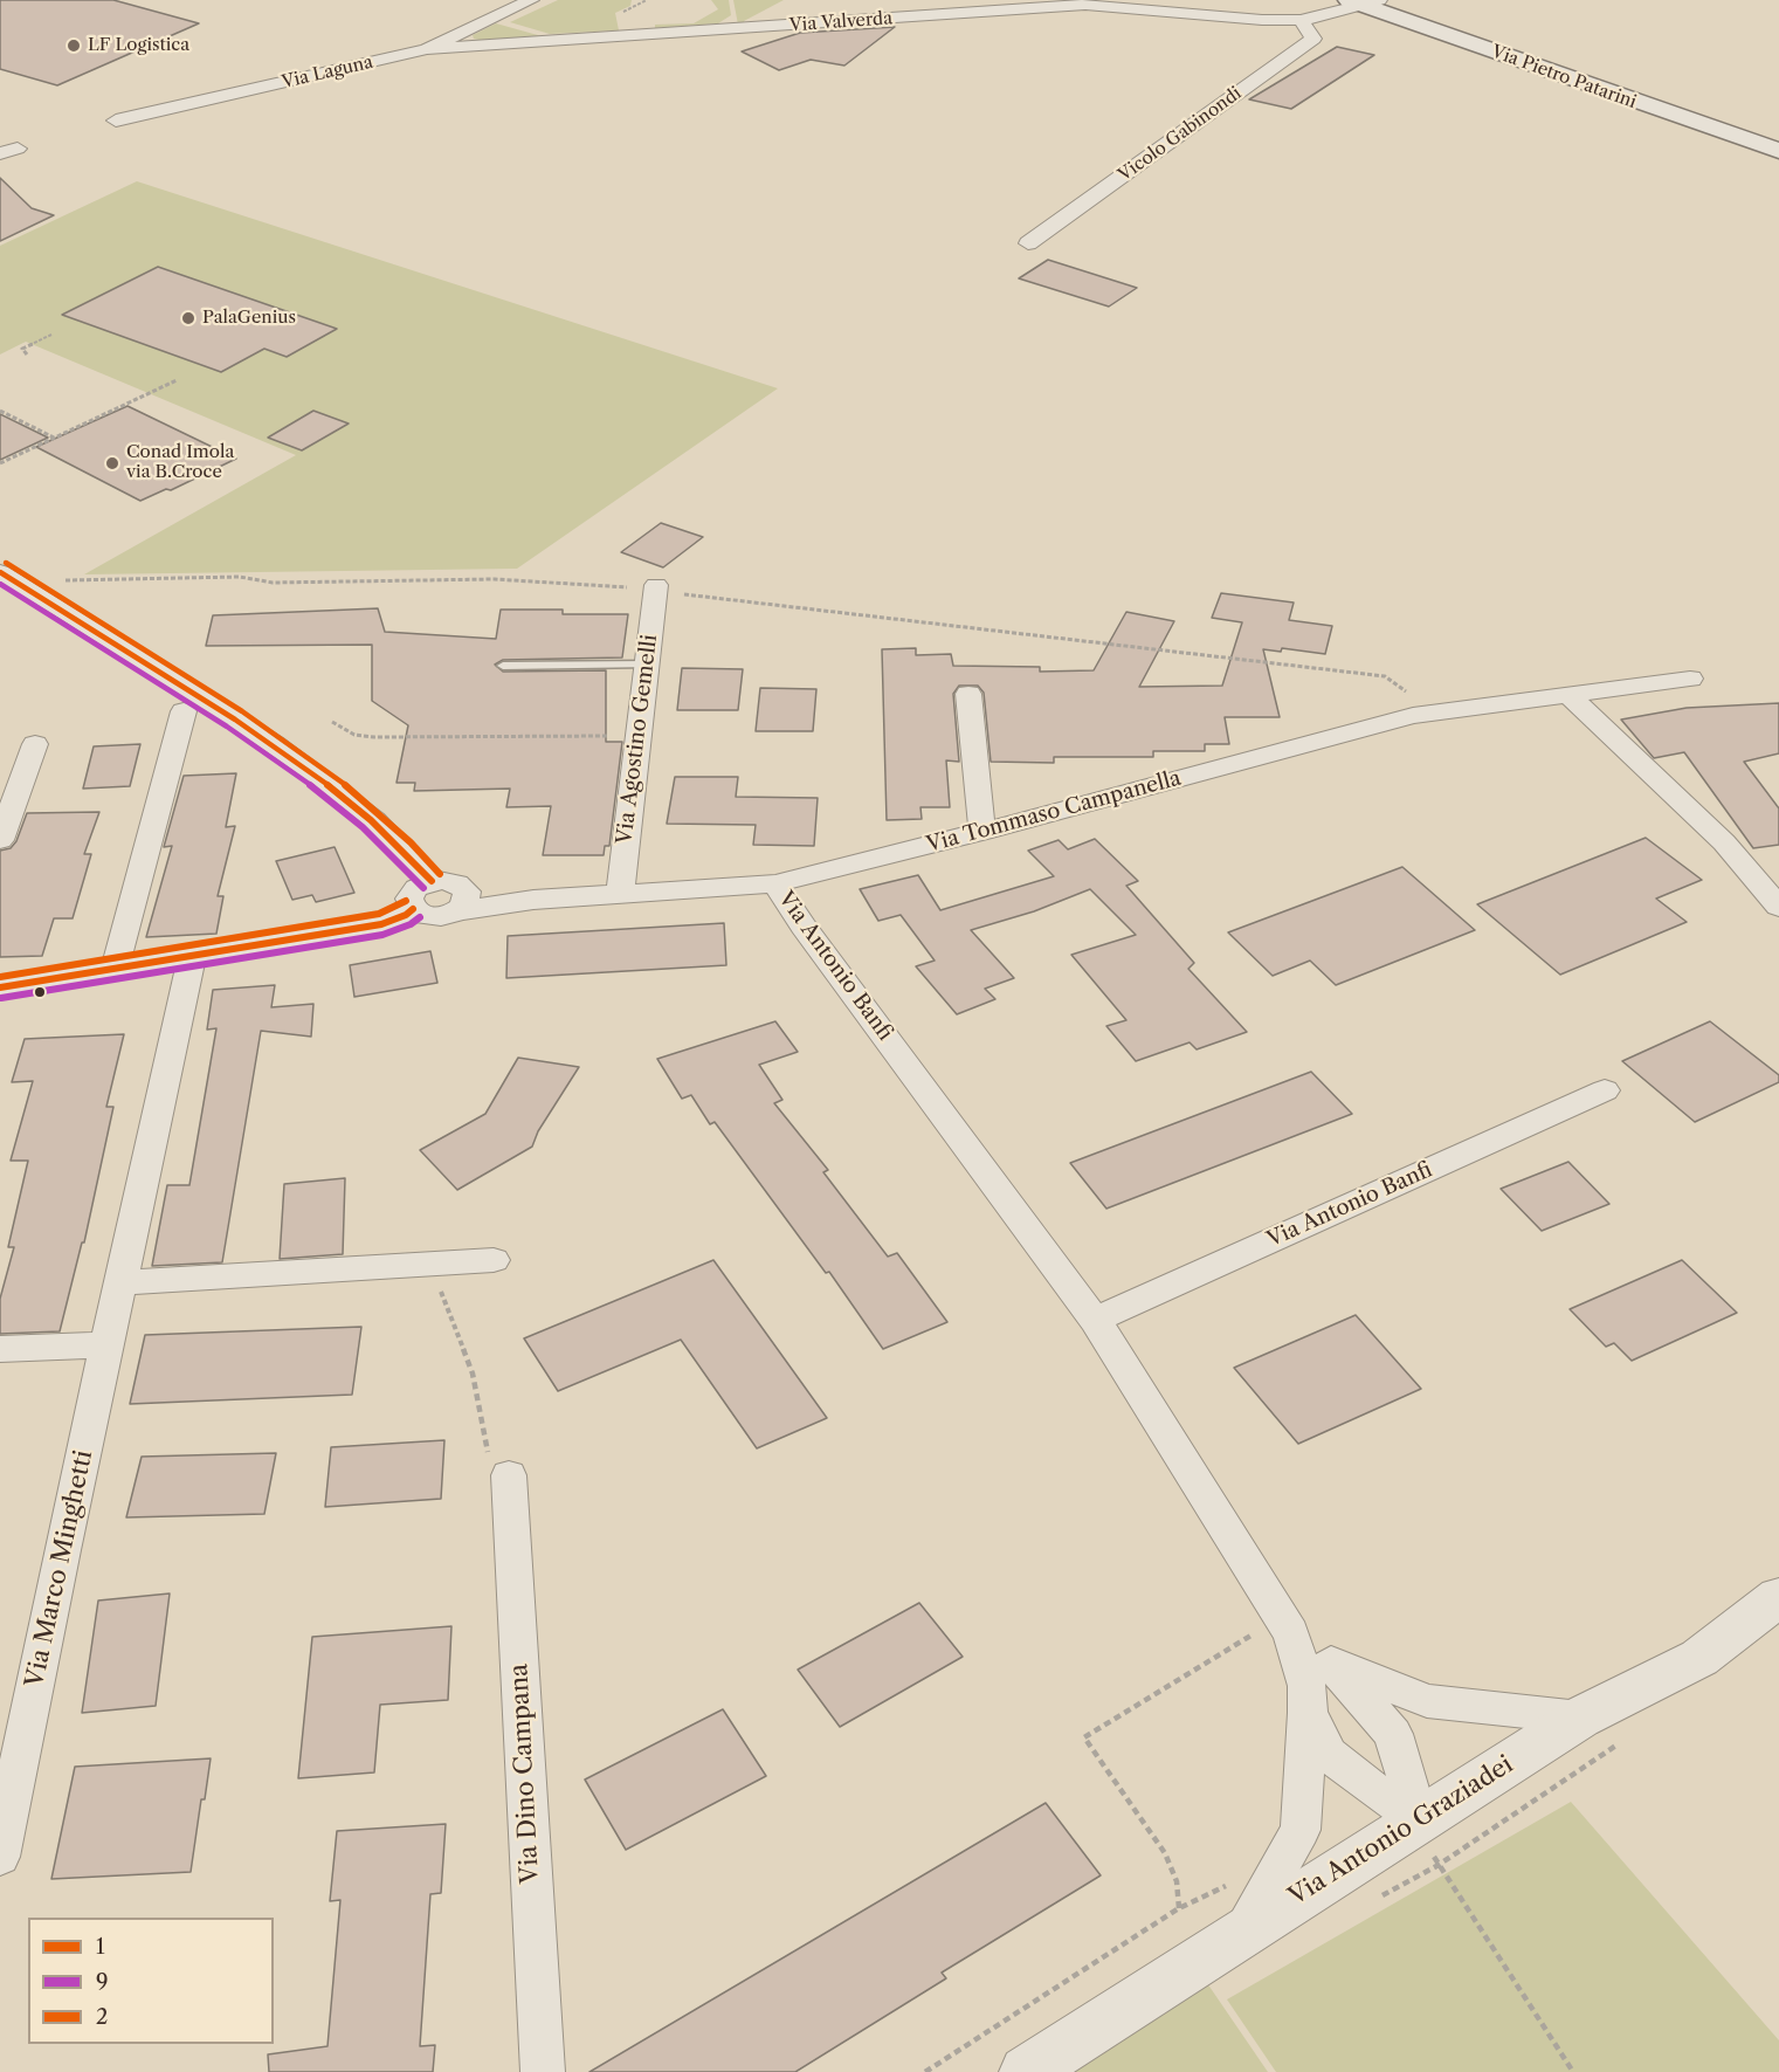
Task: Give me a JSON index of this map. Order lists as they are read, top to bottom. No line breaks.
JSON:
{"streets":{"main road":["Via Pietro Patarini"],"street":["Via Valverda","Via Laguna","Vicolo Gabinondi","Via Agostino Gemelli","Via Tommaso Campanella","Via Antonio Banfi","Via Marco Minghetti","Via Dino Campana","Via Antonio Graziadei"]},"crossings":[["Via Valverda","Via Laguna"],["Via Valverda","Via Pietro Patarini"],["Via Valverda","Vicolo Gabinondi"],["Via Agostino Gemelli","Via Tommaso Campanella"],["Via Tommaso Campanella","Via Antonio Banfi"],["Via Antonio Banfi","Via Antonio Graziadei"]],"places":["LF Logistica","PalaGenius","Conad Imola via B.Croce"],"lines":["transit line 2","transit line 1","transit line 9"],"legend":["1","9","2"]}
